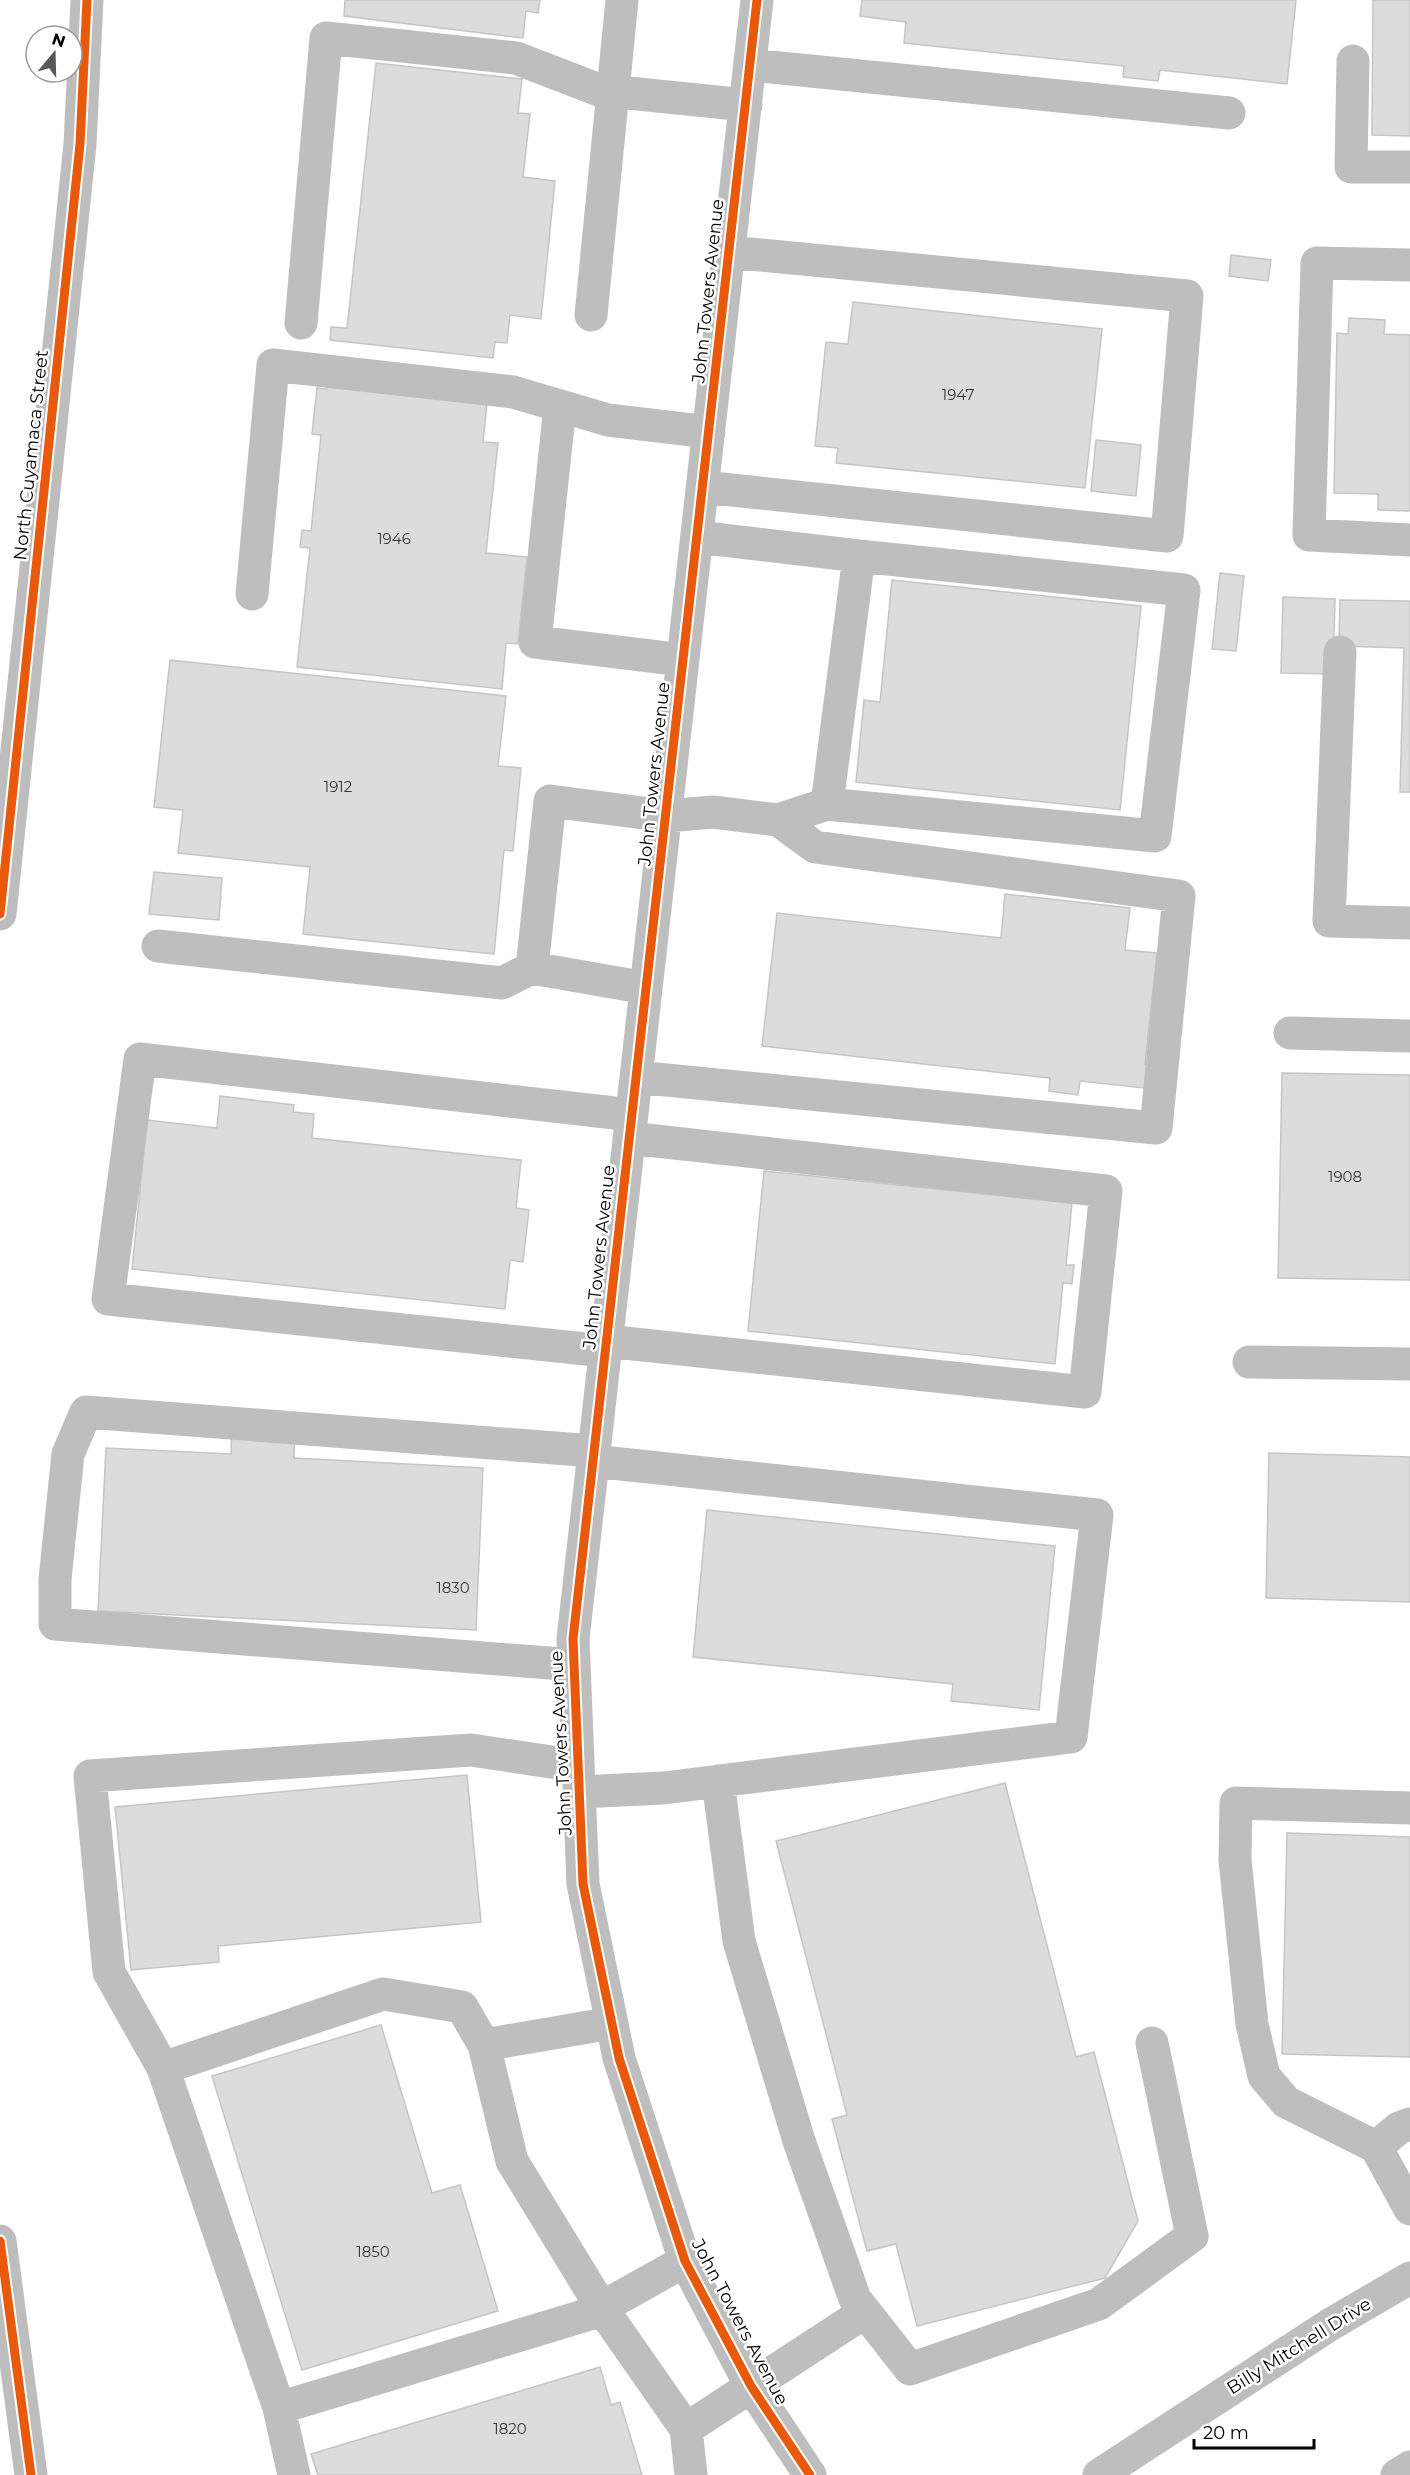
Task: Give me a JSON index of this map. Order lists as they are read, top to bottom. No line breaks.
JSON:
{"streets":{"main road":["North Cuyamaca Street"],"street":["John Towers Avenue","Billy Mitchell Drive"]},"house_numbers":["1947","1946","1912","1908","1830","1850","1820"],"scale_bar":"20 m","north":"top"}
